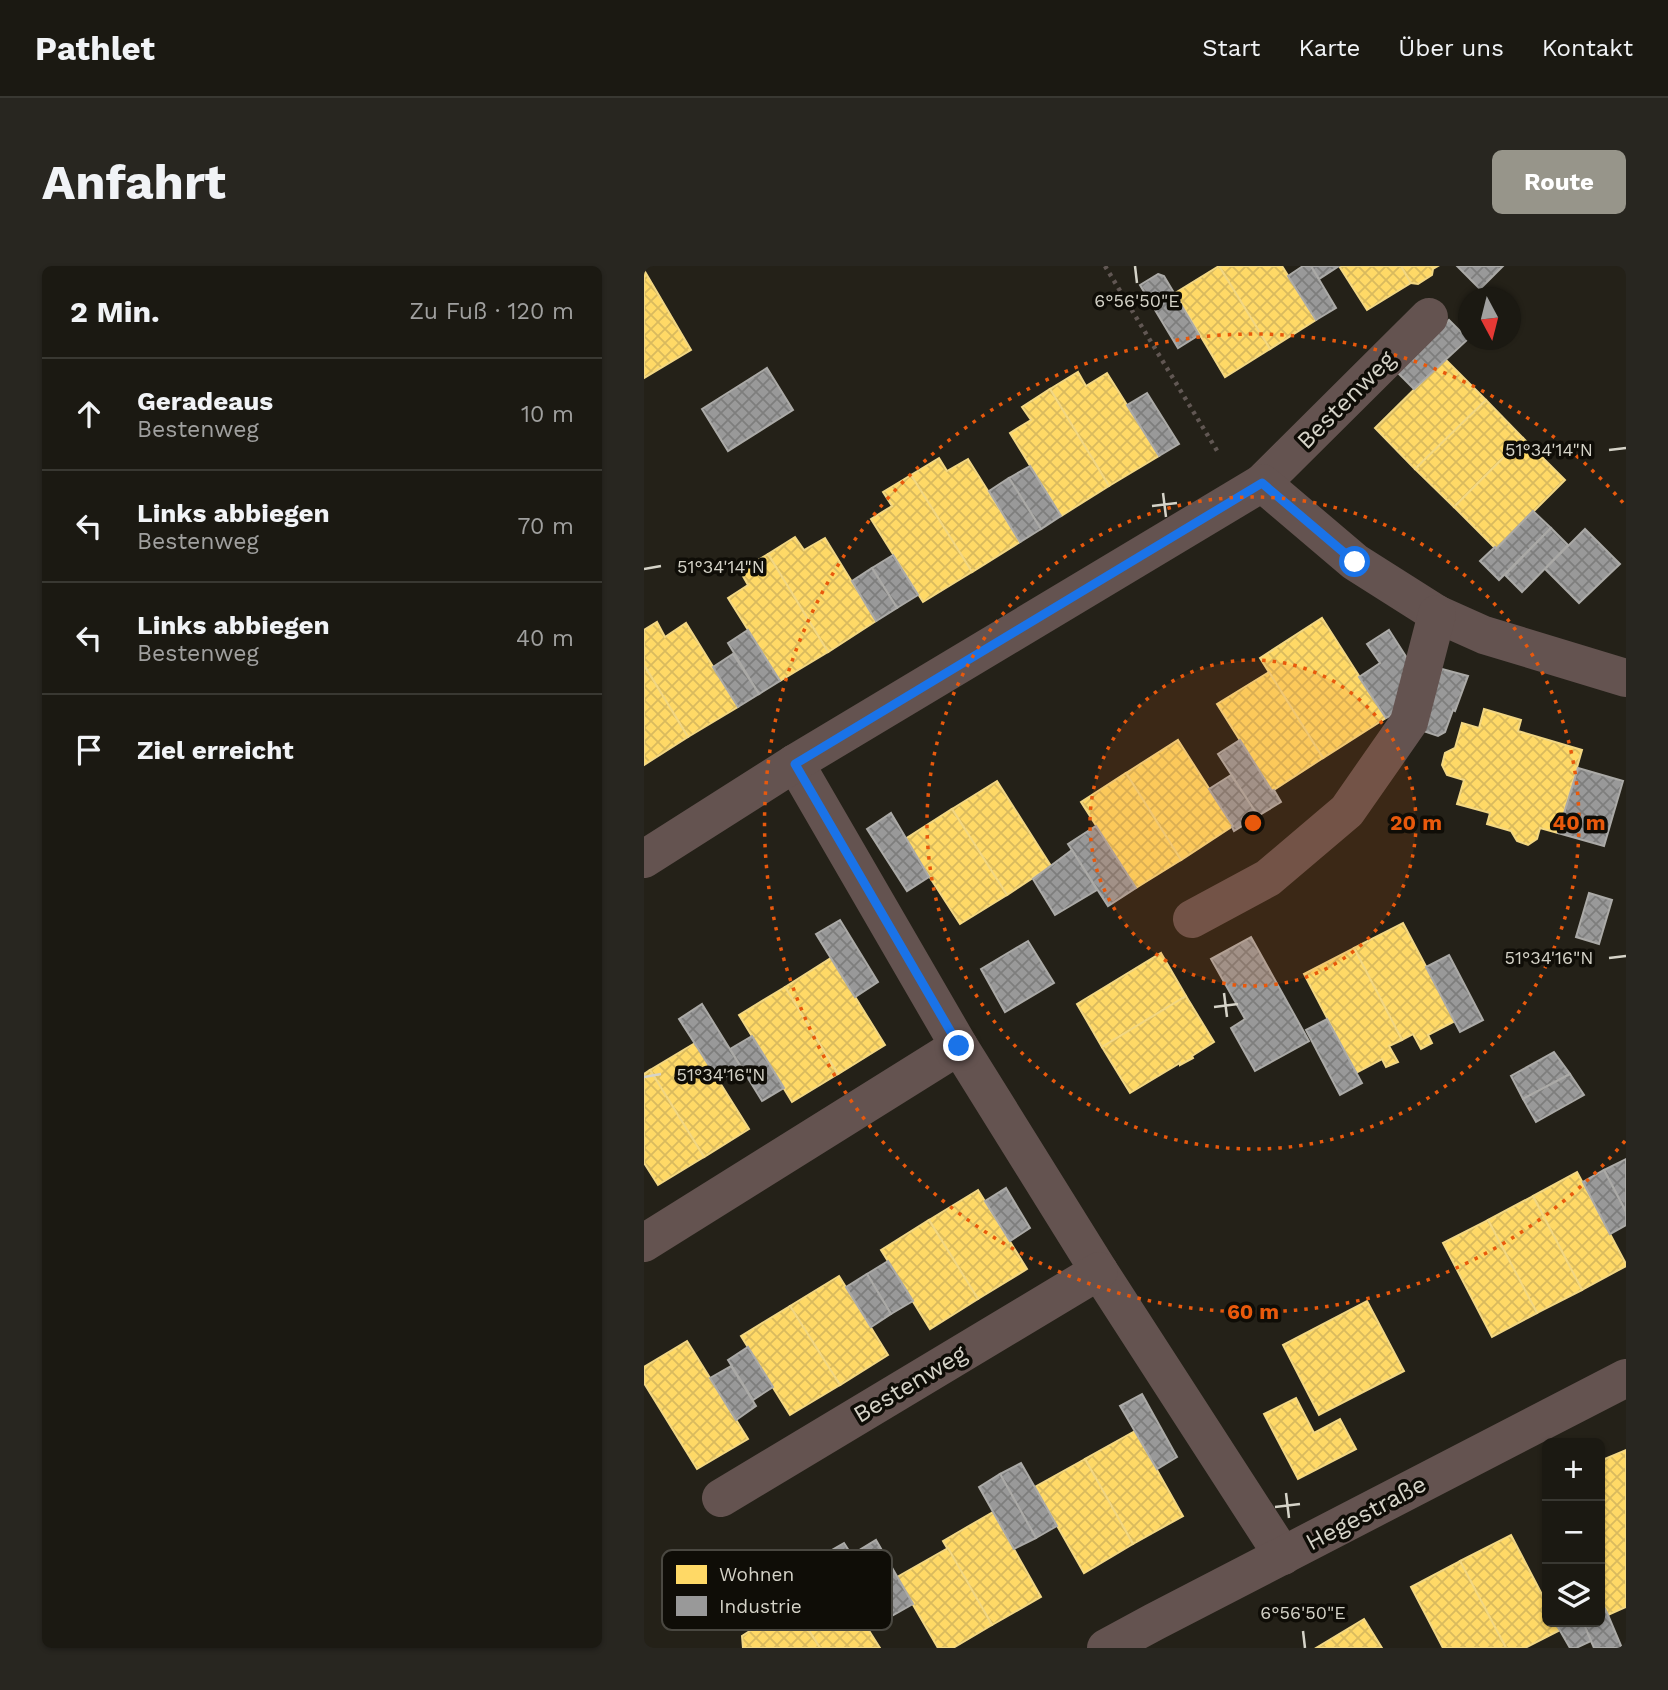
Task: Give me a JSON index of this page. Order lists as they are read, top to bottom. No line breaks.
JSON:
{"streets":{"street":["Bestenweg","Hegestraße"]},"legend":["Wohnen","Industrie"],"north":"bottom","page":{"header":"Pathlet","nav":["Start","Karte","Über uns","Kontakt"],"buttons":"Route","title":"Anfahrt","heading":["2 Min.","Zu Fuß · 120 m"],"list":[["Geradeaus","Bestenweg","10 m"],["Links abbiegen","Bestenweg","70 m"],["Links abbiegen","Bestenweg","40 m"],"Ziel erreicht"],"map_buttons":["+","−"]},"coordinates":["6°56'50\"E","51°34'14\"N","51°34'16\"N"],"rings":["20 m","40 m","60 m"]}
